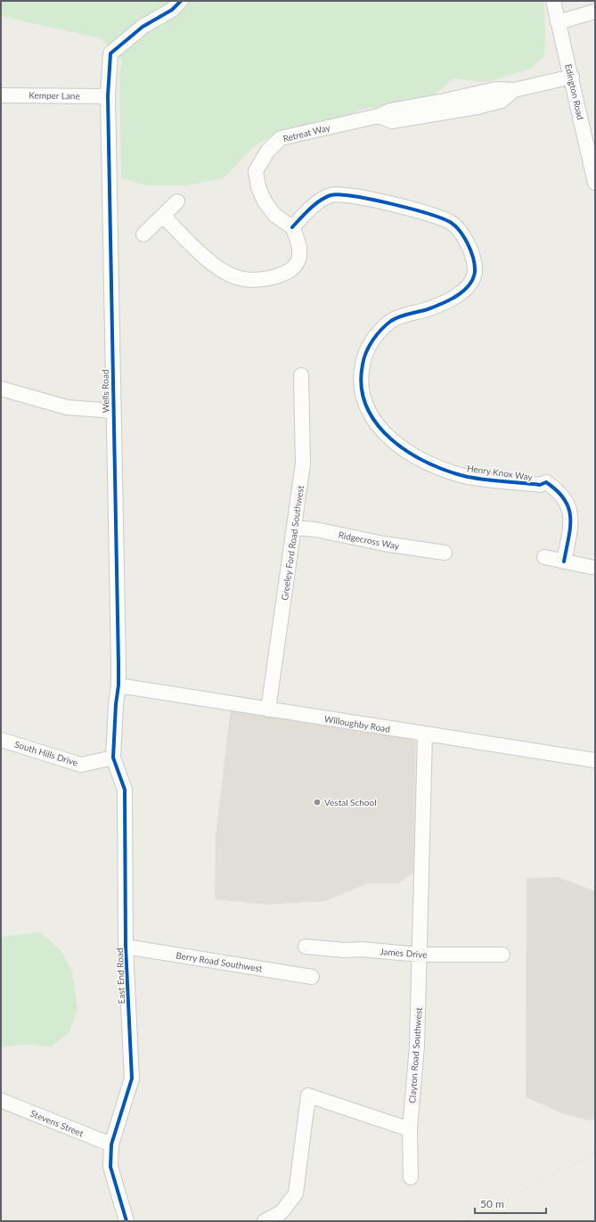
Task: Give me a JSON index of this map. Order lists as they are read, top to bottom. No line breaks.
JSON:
{"streets":{"street":["Edington Road","Kemper Lane","Retreat Way","Wells Road","Henry Knox Way","Ridgecross Way","Greeley Ford Road Southwest","Willoughby Road","South Hills Drive","James Drive","Berry Road Southwest","East End Road","Clayton Road Southwest","Stevens Street"]},"crossings":[["Edington Road","Retreat Way"],["Kemper Lane","Wells Road"],["Retreat Way","Henry Knox Way"],["Wells Road","Willoughby Road"],["Wells Road","East End Road"],["Ridgecross Way","Greeley Ford Road Southwest"],["Greeley Ford Road Southwest","Willoughby Road"],["Willoughby Road","East End Road"],["Willoughby Road","Clayton Road Southwest"],["South Hills Drive","East End Road"],["James Drive","Clayton Road Southwest"],["Berry Road Southwest","East End Road"],["East End Road","Stevens Street"]],"places":["Vestal School"],"scale_bar":"50 m"}
